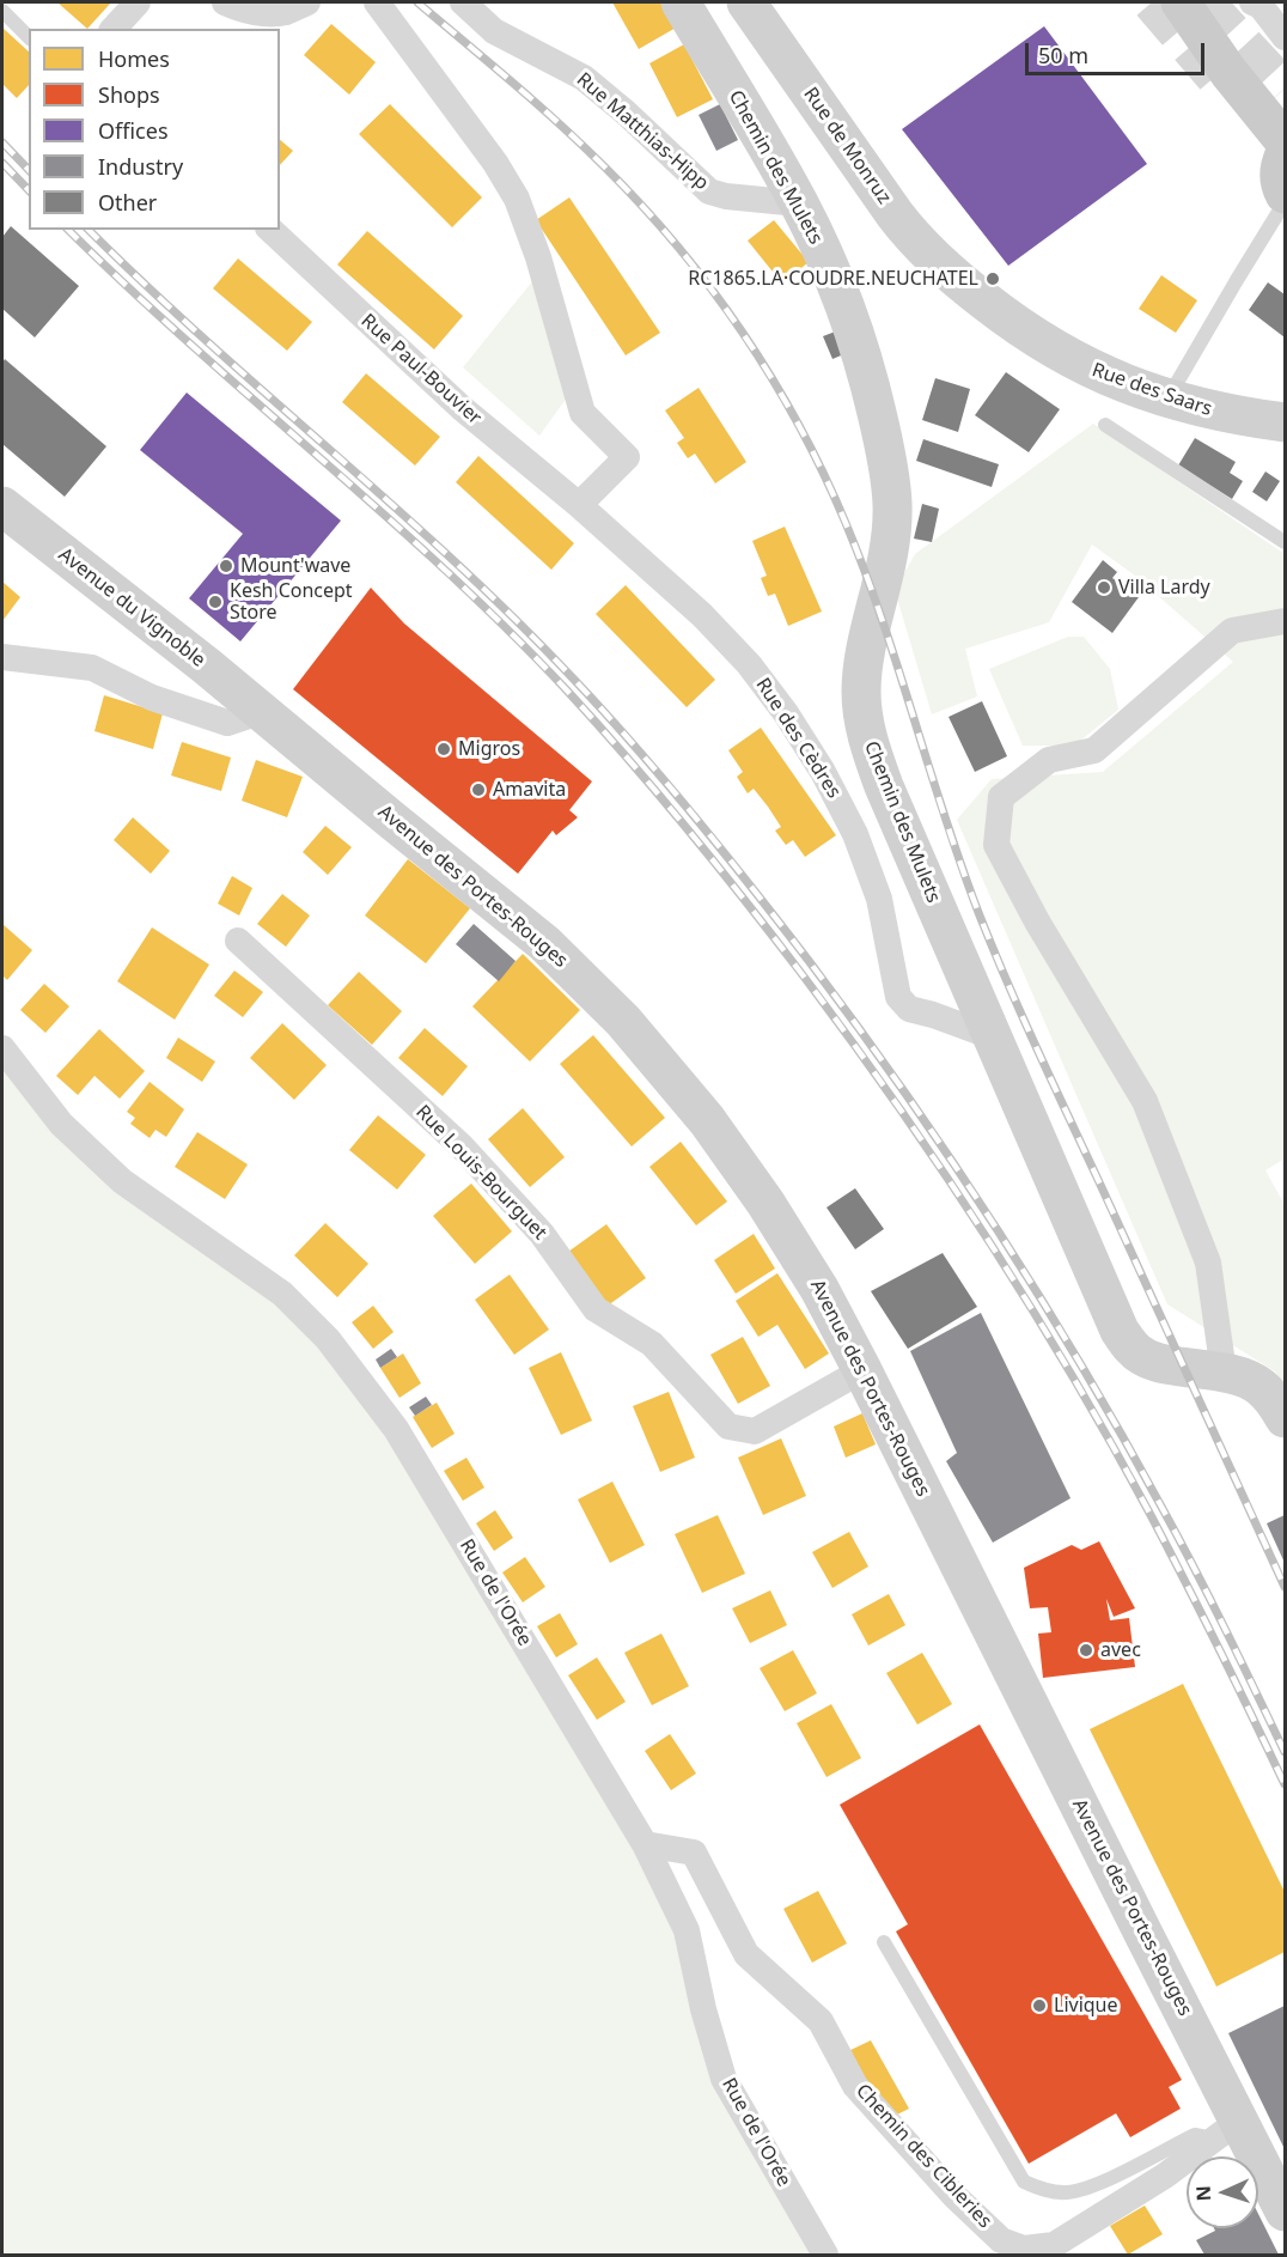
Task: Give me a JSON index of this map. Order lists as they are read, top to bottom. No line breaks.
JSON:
{"streets":{"street":["Rue Matthias-Hipp","Rue de Monruz","Chemin des Mulets","Rue Paul-Bouvier","Rue des Saars","Avenue du Vignoble","Rue des Cèdres","Avenue des Portes-Rouges","Rue Louis-Bourguet","Rue de l'Orée","Chemin des Cibleries"]},"crossings":[["Rue Matthias-Hipp","Chemin des Mulets"],["Rue de Monruz","Rue des Saars"],["Chemin des Mulets","Rue des Cèdres"],["Rue Paul-Bouvier","Rue des Cèdres"],["Avenue du Vignoble","Avenue des Portes-Rouges"],["Avenue des Portes-Rouges","Rue Louis-Bourguet"],["Avenue des Portes-Rouges","Chemin des Cibleries"],["Rue de l'Orée","Chemin des Cibleries"]],"places":["RC1865.LA·COUDRE.NEUCHATEL","Mount'wave","Villa Lardy","Kesh Concept Store","Migros","Amavita","avec","Livique"],"legend":["Homes","Shops","Offices","Industry","Other"],"scale_bar":"50 m","north":"left"}
